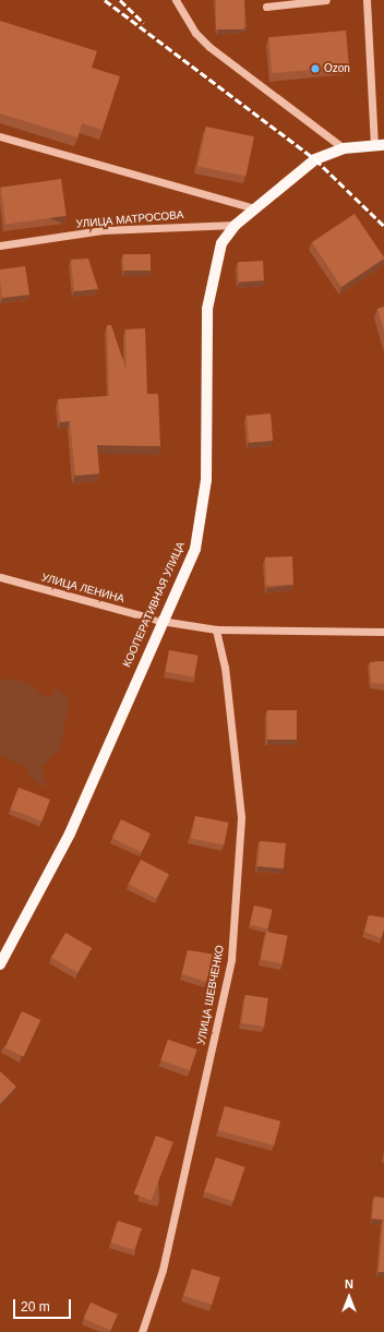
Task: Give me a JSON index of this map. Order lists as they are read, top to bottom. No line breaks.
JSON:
{"streets":{"main road":["КООПЕРАТИВНАЯ УЛИЦА"],"street":["УЛИЦА МАТРОСОВА","УЛИЦА ЛЕНИНА","УЛИЦА ШЕВЧЕНКО"]},"crossings":[["УЛИЦА МАТРОСОВА","КООПЕРАТИВНАЯ УЛИЦА"],["УЛИЦА ЛЕНИНА","КООПЕРАТИВНАЯ УЛИЦА"],["УЛИЦА ЛЕНИНА","УЛИЦА ШЕВЧЕНКО"]],"places":["Ozon"],"scale_bar":"20 m","north":"top"}
